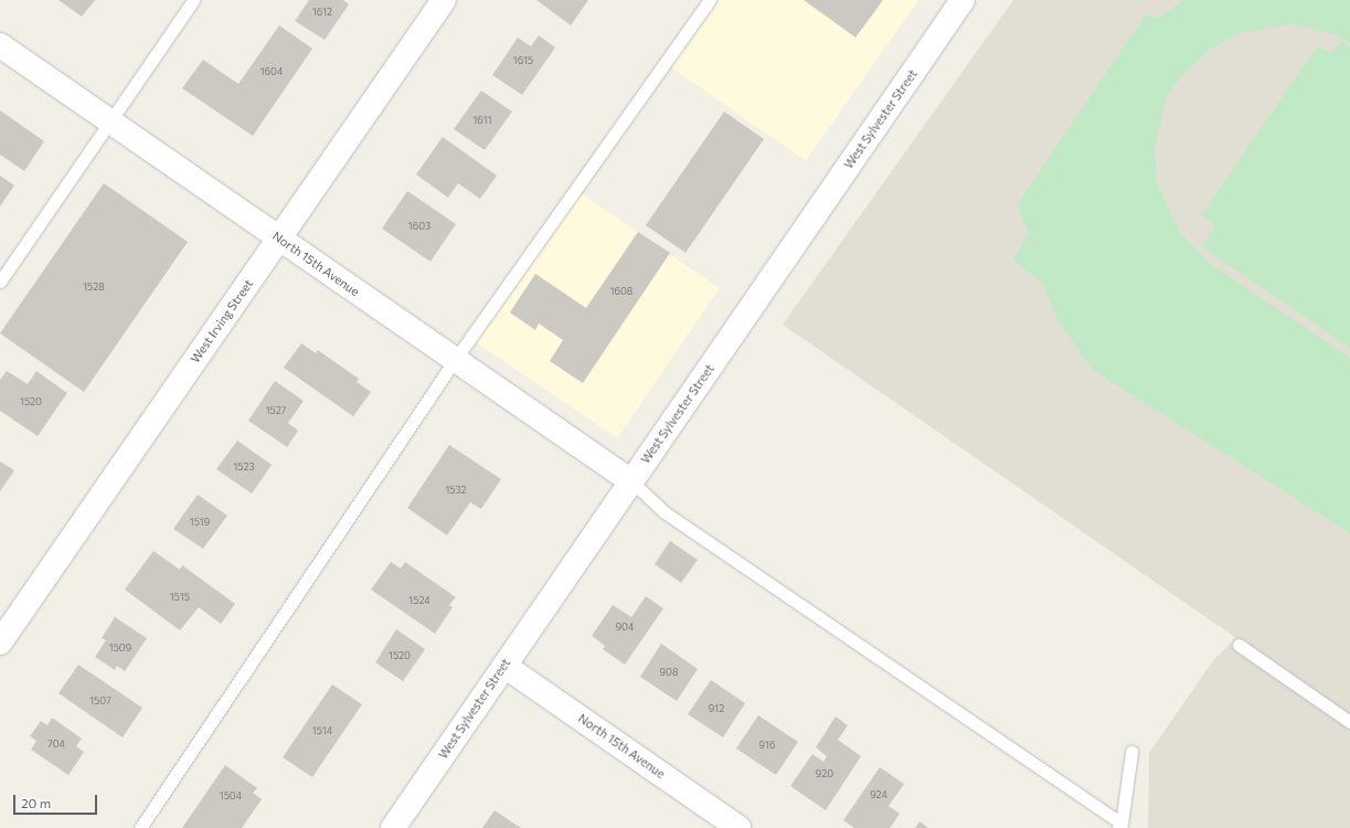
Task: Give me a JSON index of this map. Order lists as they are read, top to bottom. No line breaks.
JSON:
{"streets":{"street":["West Sylvester Street","North 15th Avenue","West Irving Street"]},"crossings":[["West Sylvester Street","North 15th Avenue"],["North 15th Avenue","West Irving Street"]],"house_numbers":["1612","1615","1604","1611","1603","1528","1608","1520","1527","1523","1532","1519","1515","1524","904","1509","1520","908","1507","912","1514","704","916","920","924","1504"],"scale_bar":"20 m"}
